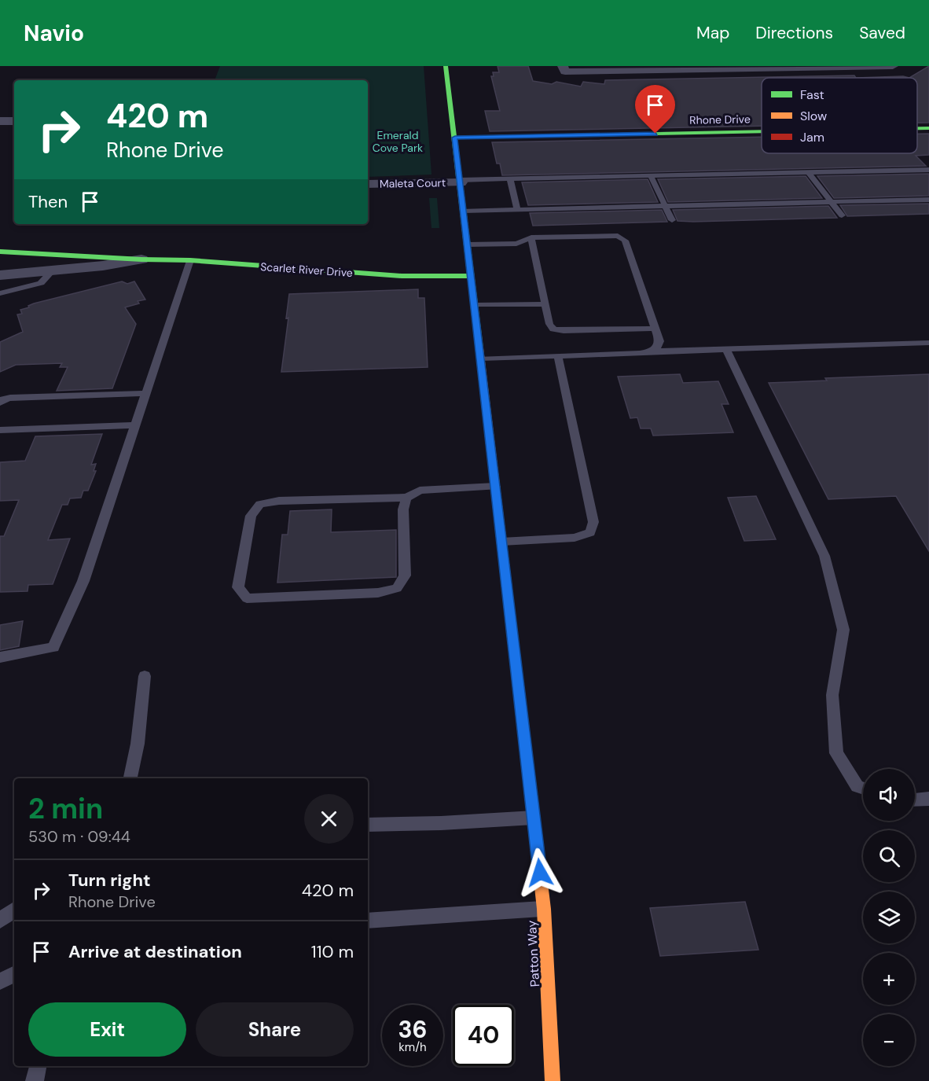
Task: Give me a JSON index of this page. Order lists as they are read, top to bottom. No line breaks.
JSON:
{"streets":{"street":["Rhone Drive","Maleta Court","Scarlet River Drive","Patton Way"]},"crossings":[["Rhone Drive","Patton Way"],["Maleta Court","Patton Way"],["Scarlet River Drive","Patton Way"]],"parks":["Emerald Cove Park"],"legend":["Fast","Slow","Jam"],"page":{"header":"Navio","nav":["Map","Directions","Saved"],"turn":["420 m","Rhone Drive"],"then":"Then","map_buttons":["+","−"],"heading":["2 min","530 m · 09:44"],"list":[{"name":"Turn right","note":"Rhone Drive","value":"420 m"},{"name":"Arrive at destination","value":"110 m"}],"buttons":["Exit","Share"],"speed":"36 km/h","limit":"40"}}
